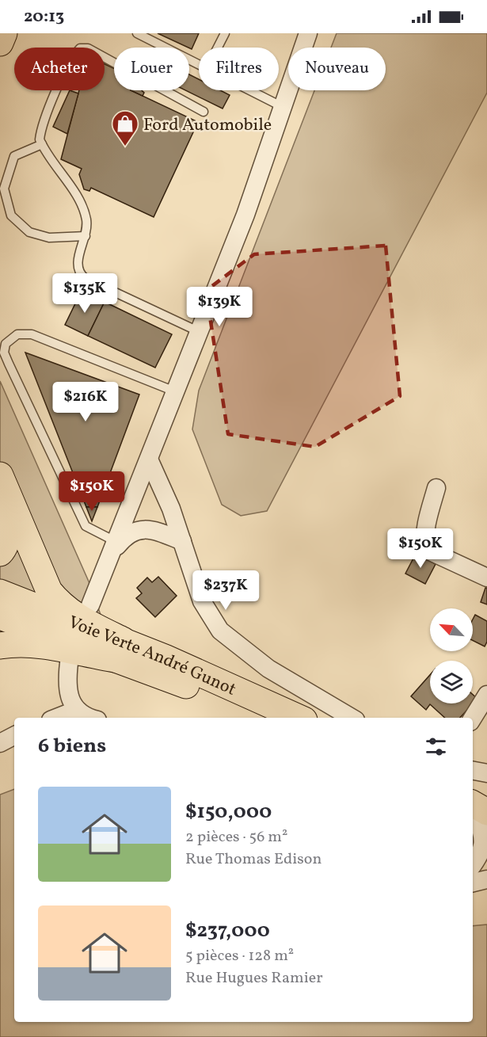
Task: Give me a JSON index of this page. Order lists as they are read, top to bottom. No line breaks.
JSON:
{"streets":{"main road":["Voie Verte André Gunot"]},"places":{"shop":["Ford Automobile"]},"north":"top left","page":{"status":"20:13","chip":["Acheter","Louer","Filtres","Nouveau"],"price":["$135K","$139K","$216K","$150K","$150K","$237K"],"heading":"6 biens","list":[{"name":"$150,000","note":"2 pièces · 56 m² · Rue Thomas Edison"},{"name":"$237,000","note":"5 pièces · 128 m² · Rue Hugues Ramier"}]}}
